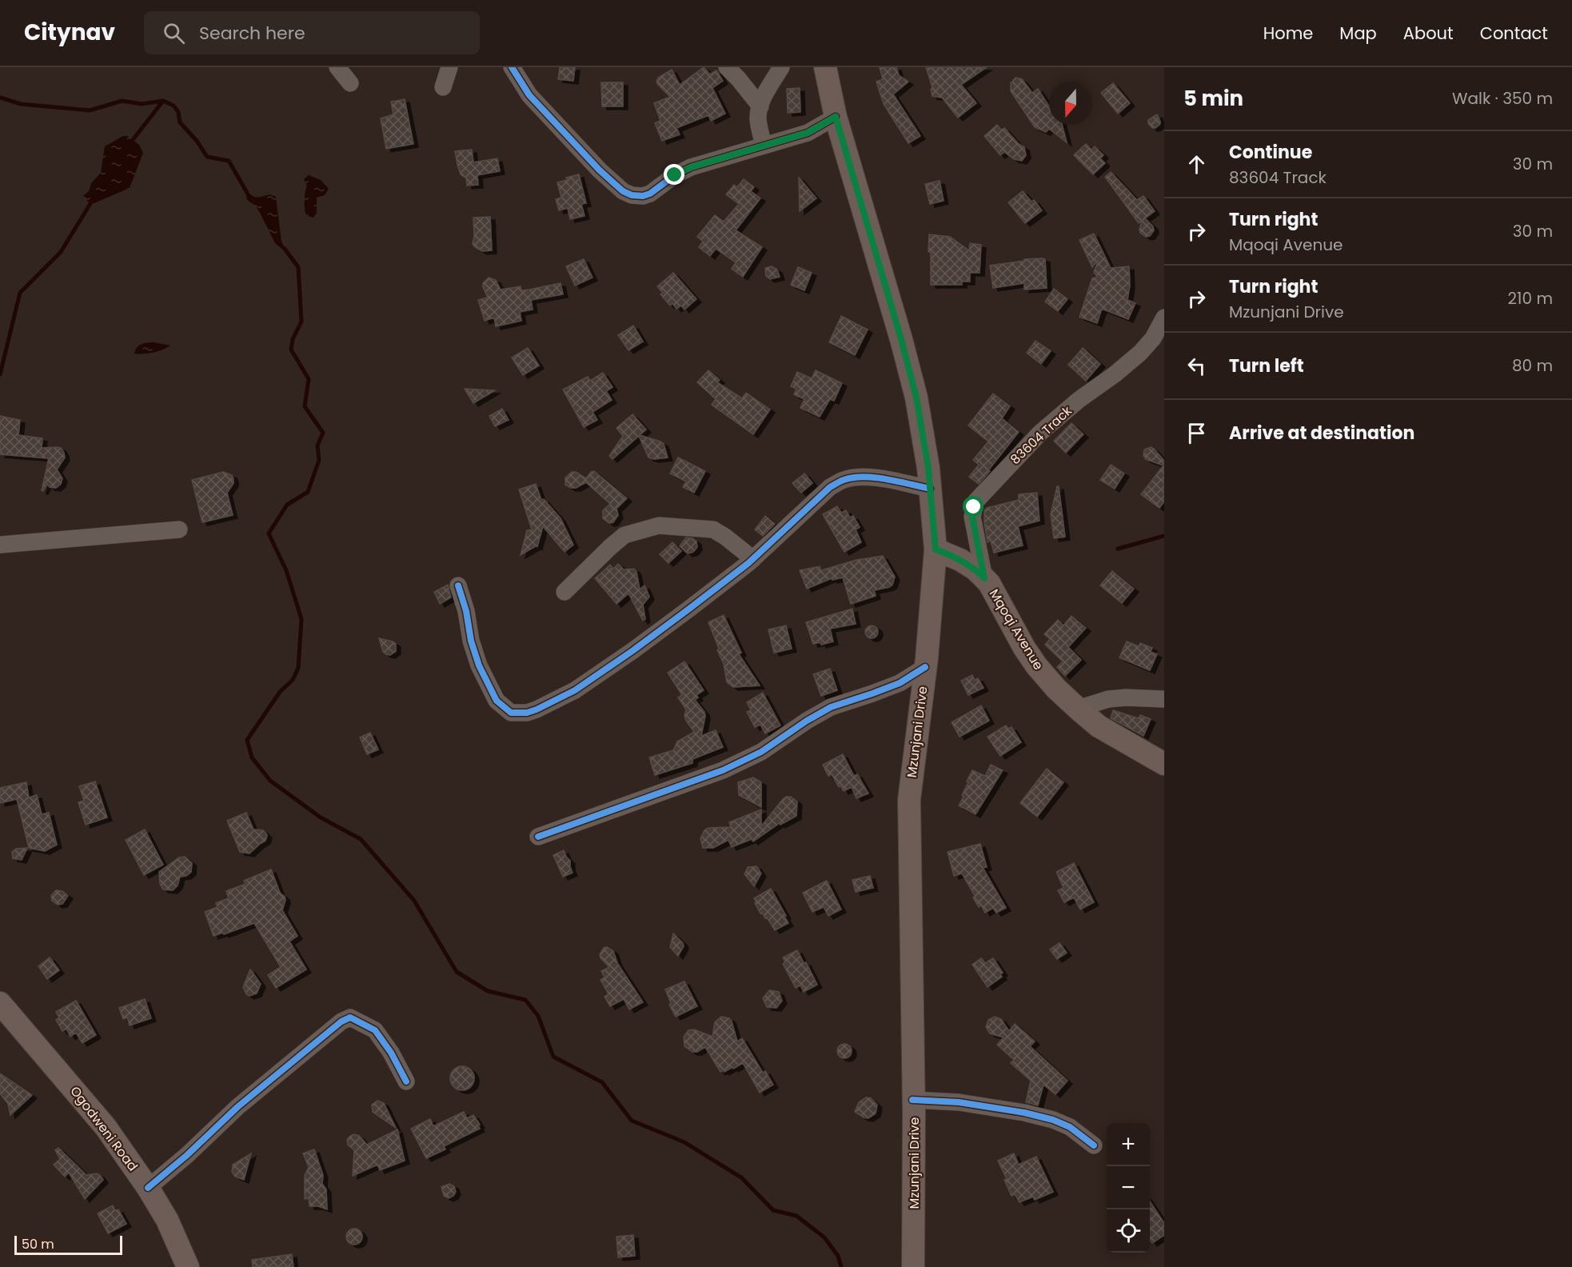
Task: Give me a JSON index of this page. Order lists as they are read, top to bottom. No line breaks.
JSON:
{"streets":{"main road":["Mqoqi Avenue","Mzunjani Drive","Ogodweni Road"],"street":["83604 Track"]},"crossings":[["83604 Track","Mqoqi Avenue"],["Mqoqi Avenue","Mzunjani Drive"]],"scale_bar":"50 m","north":"bottom","page":{"header":"Citynav","search":"Search here","nav":["Home","Map","About","Contact"],"heading":["5 min","Walk · 350 m"],"list":[["Continue","83604 Track","30 m"],["Turn right","Mqoqi Avenue","30 m"],["Turn right","Mzunjani Drive","210 m"],["Turn left","80 m"],"Arrive at destination"],"map_buttons":["+","−"],"scale":"50 m"}}
